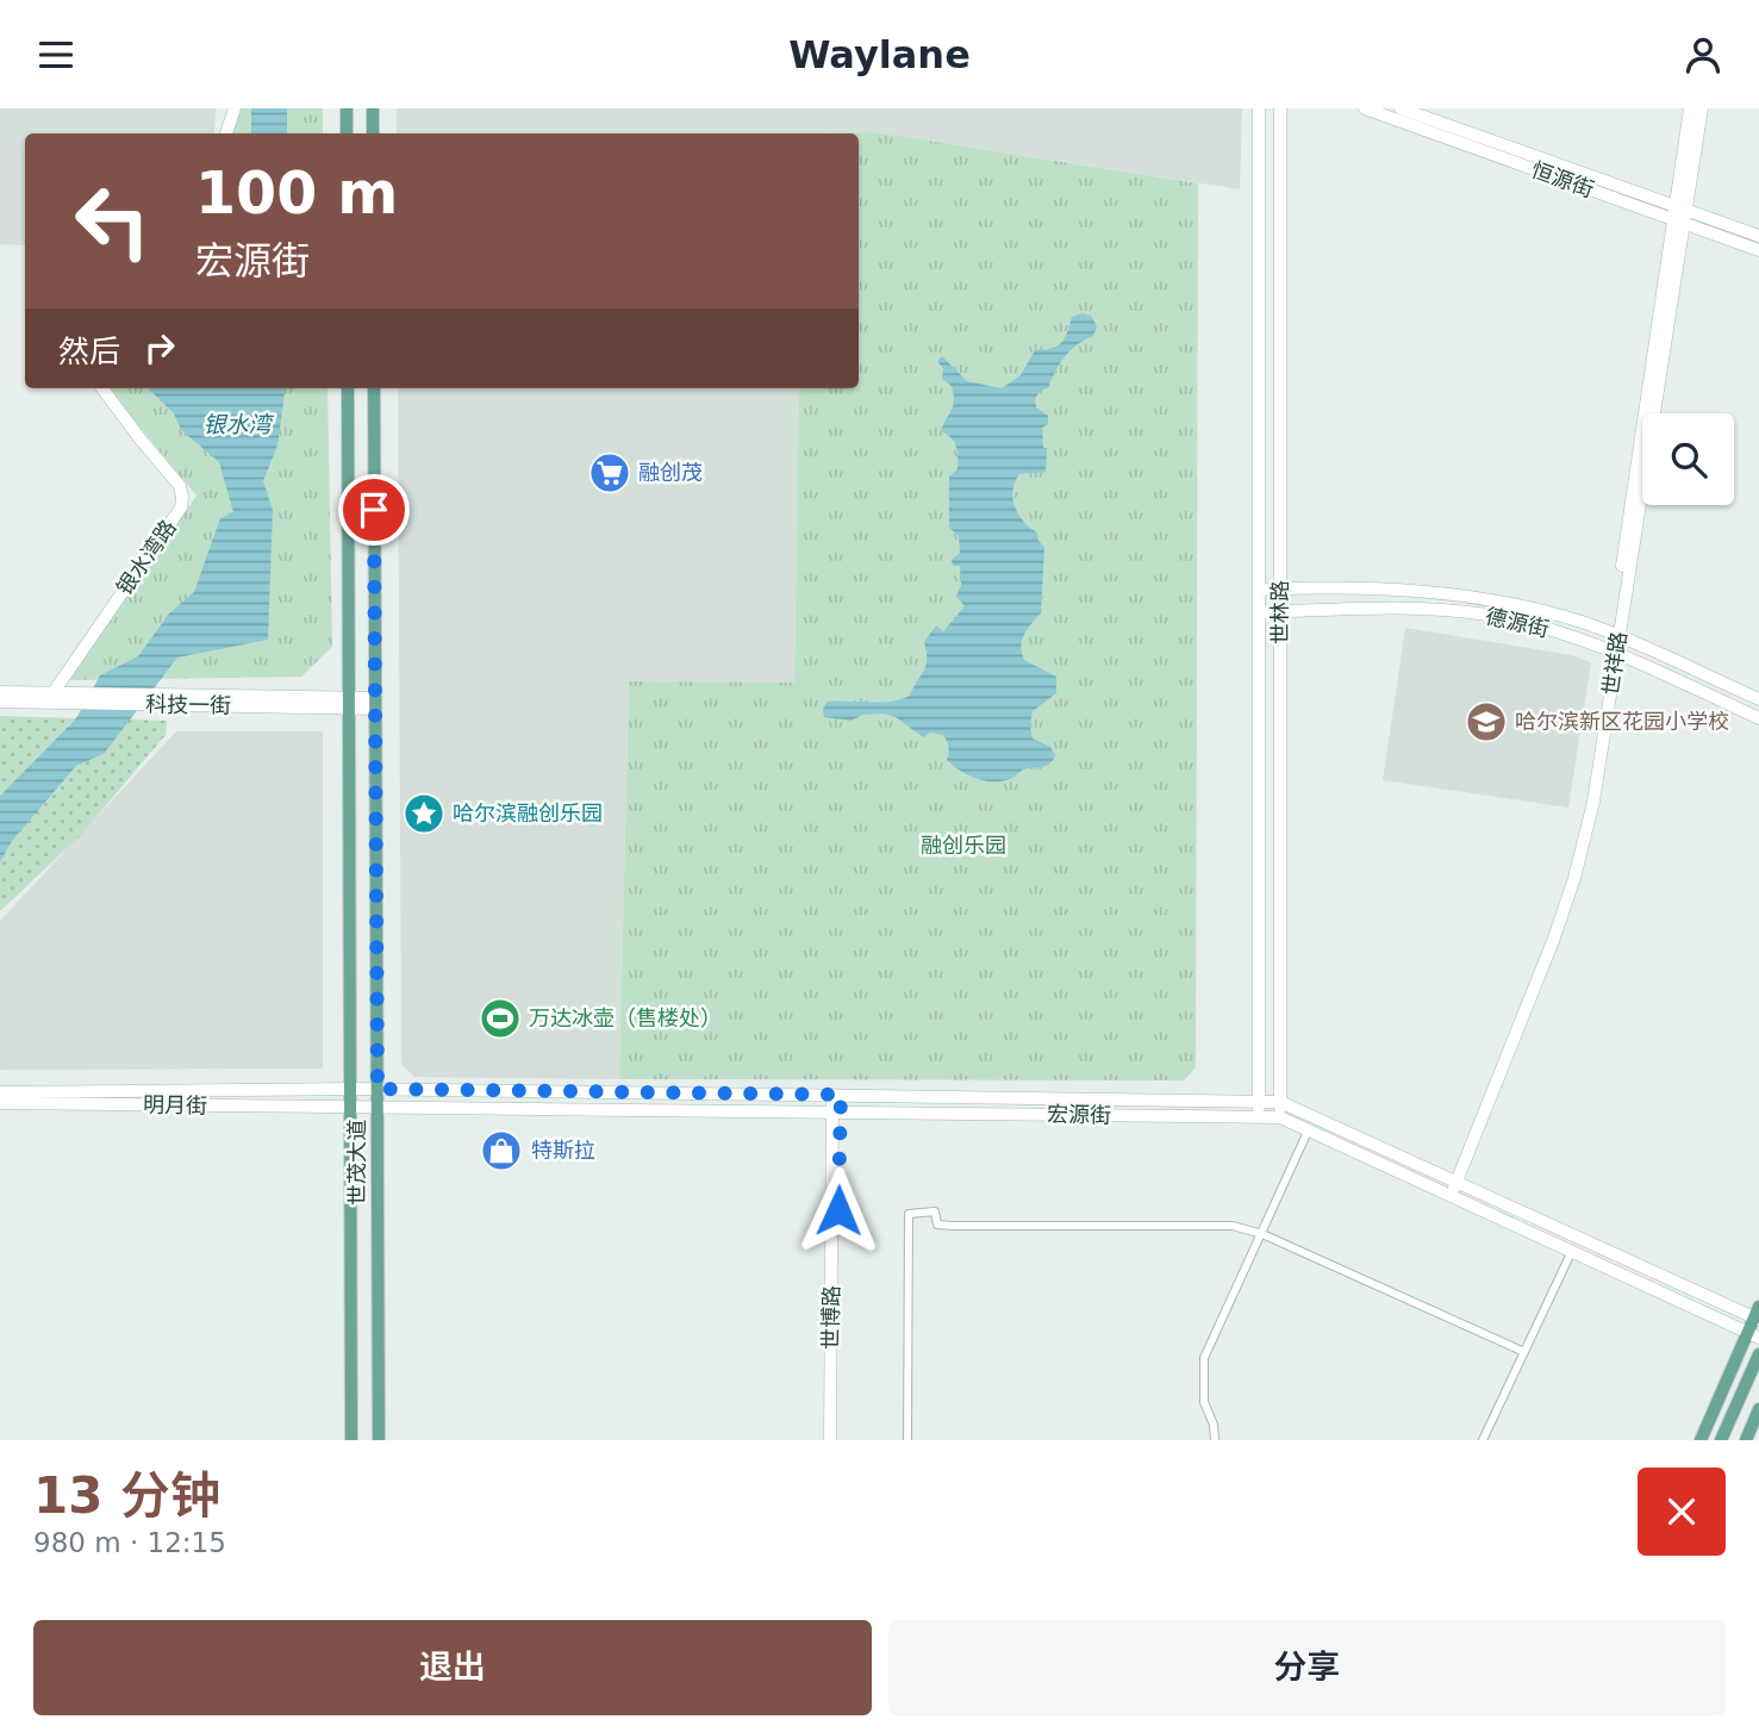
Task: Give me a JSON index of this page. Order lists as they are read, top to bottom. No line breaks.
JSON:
{"streets":{"main road":["恒源街","银水湾路","世林路","德源街","世祥路","科技一街","明月街","宏源街","世茂大道","世博路"]},"crossings":[["恒源街","世祥路"],["银水湾路","科技一街"],["世林路","德源街"],["世林路","宏源街"],["德源街","世祥路"],["世祥路","宏源街"],["科技一街","世茂大道"],["明月街","宏源街"],["明月街","世茂大道"],["宏源街","世茂大道"],["宏源街","世博路"]],"water":["银水湾"],"parks":["融创乐园"],"places":{"supermarket":["融创茂"],"school or university":["哈尔滨新区花园小学校"],"place":["哈尔滨融创乐园"],"sports":["万达冰壶（售楼处）"],"shop":["特斯拉"]},"page":{"header":"Waylane","turn":["100 m","宏源街"],"then":"然后","heading":["13 分钟","980 m · 12:15"],"buttons":["退出","分享"]}}
